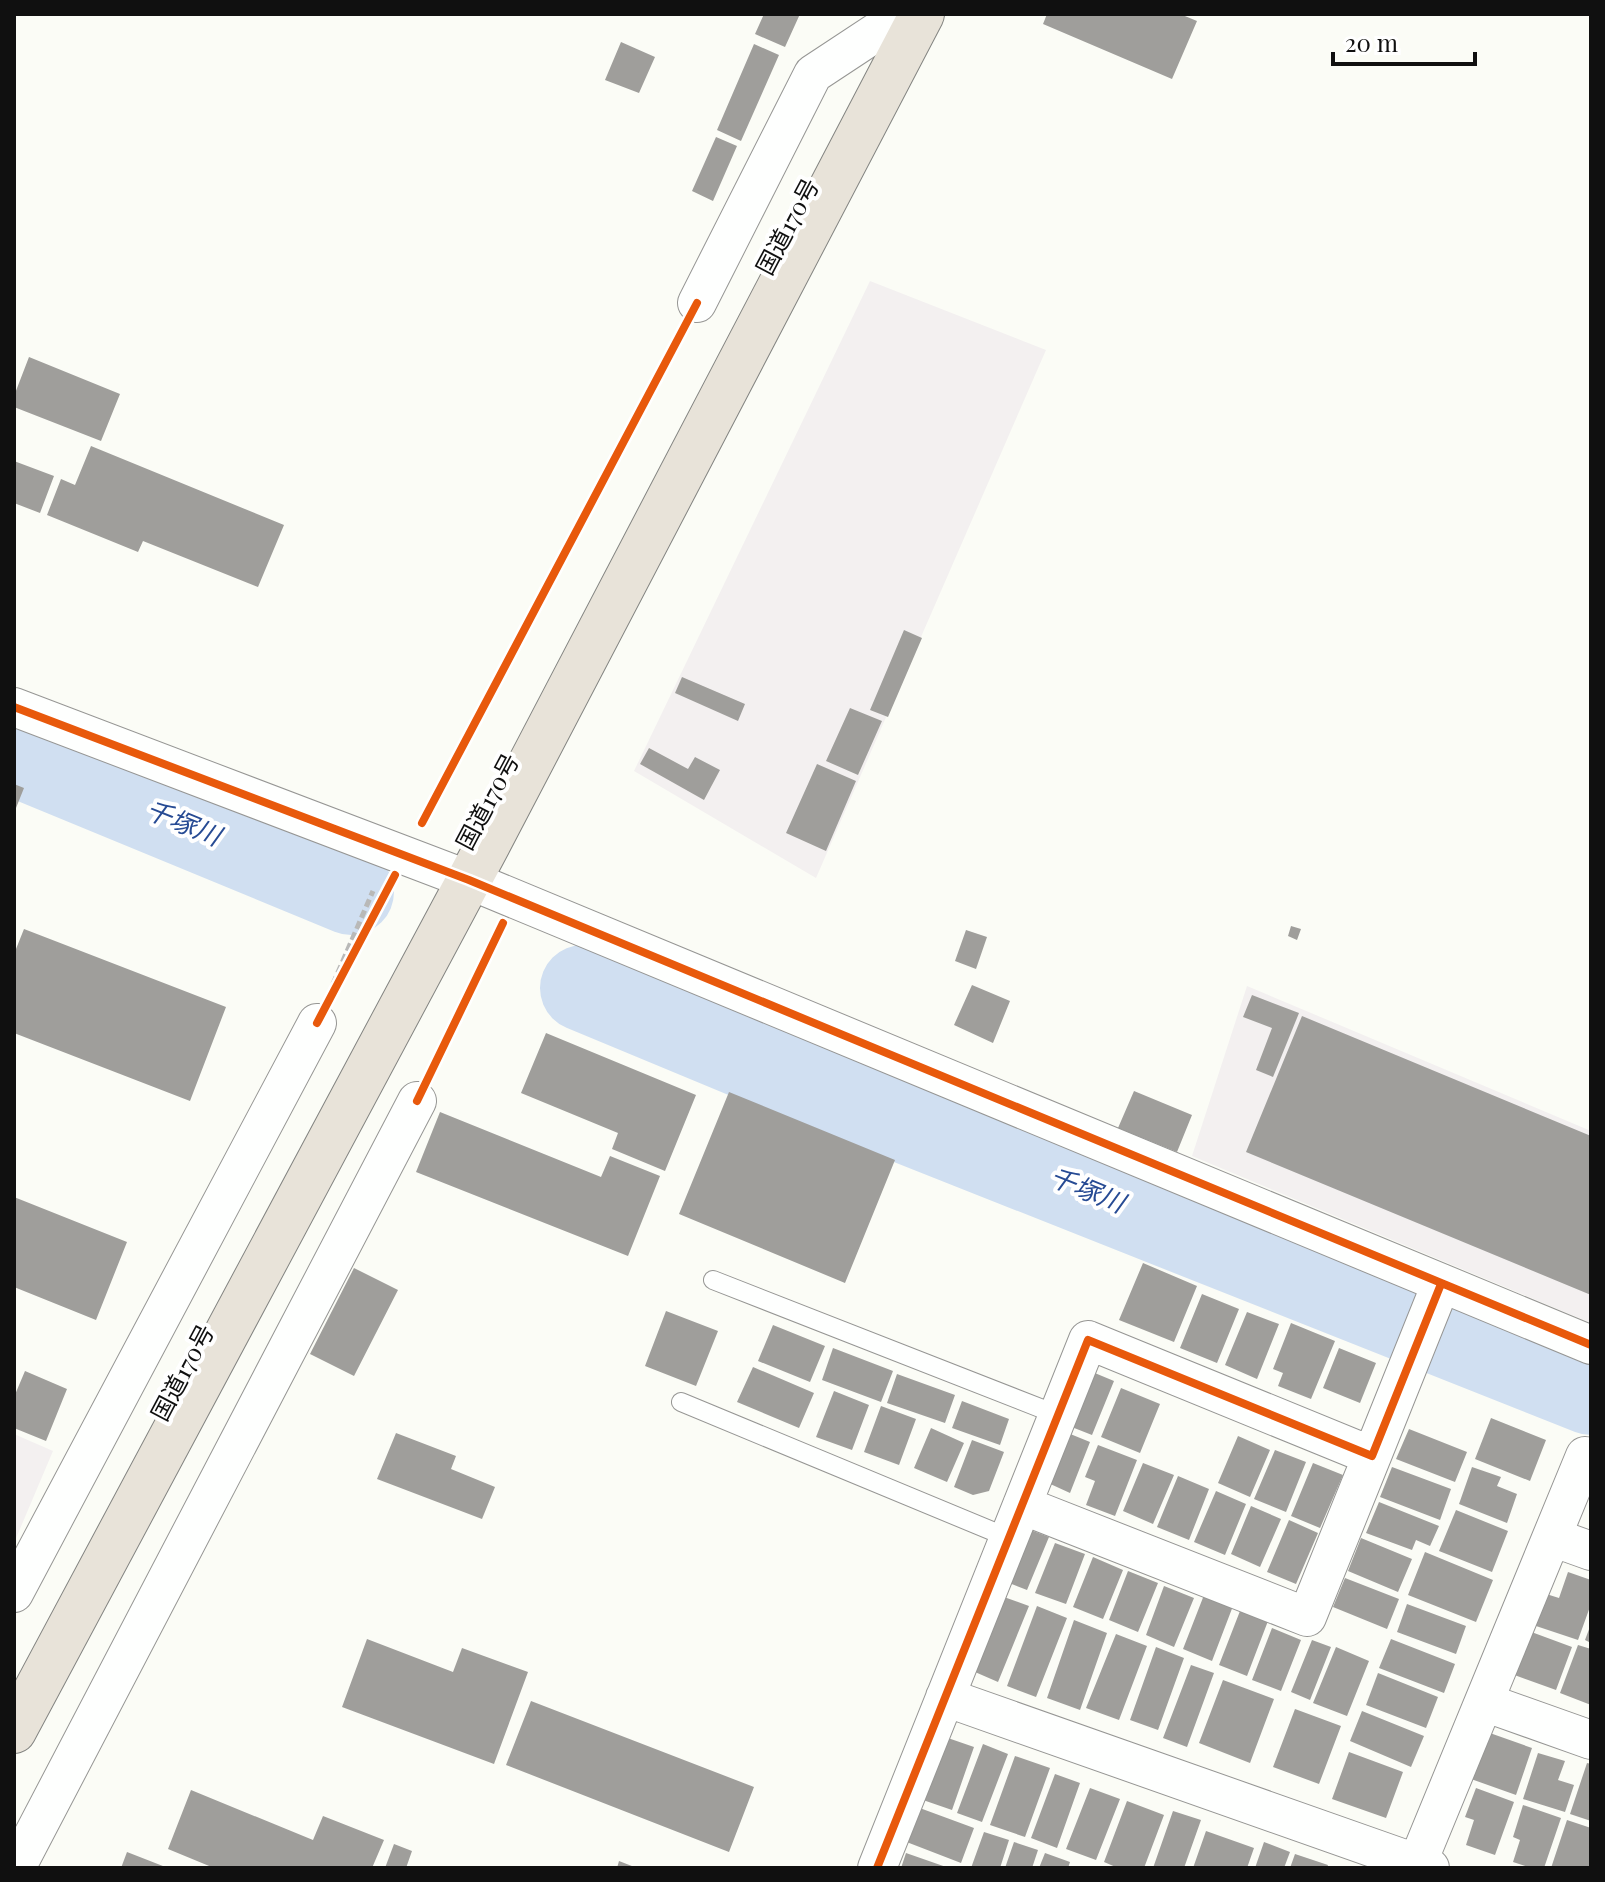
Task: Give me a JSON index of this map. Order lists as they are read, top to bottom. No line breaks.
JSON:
{"streets":{"highway":["国道170号"]},"water":["千塚川"],"scale_bar":"20 m"}
